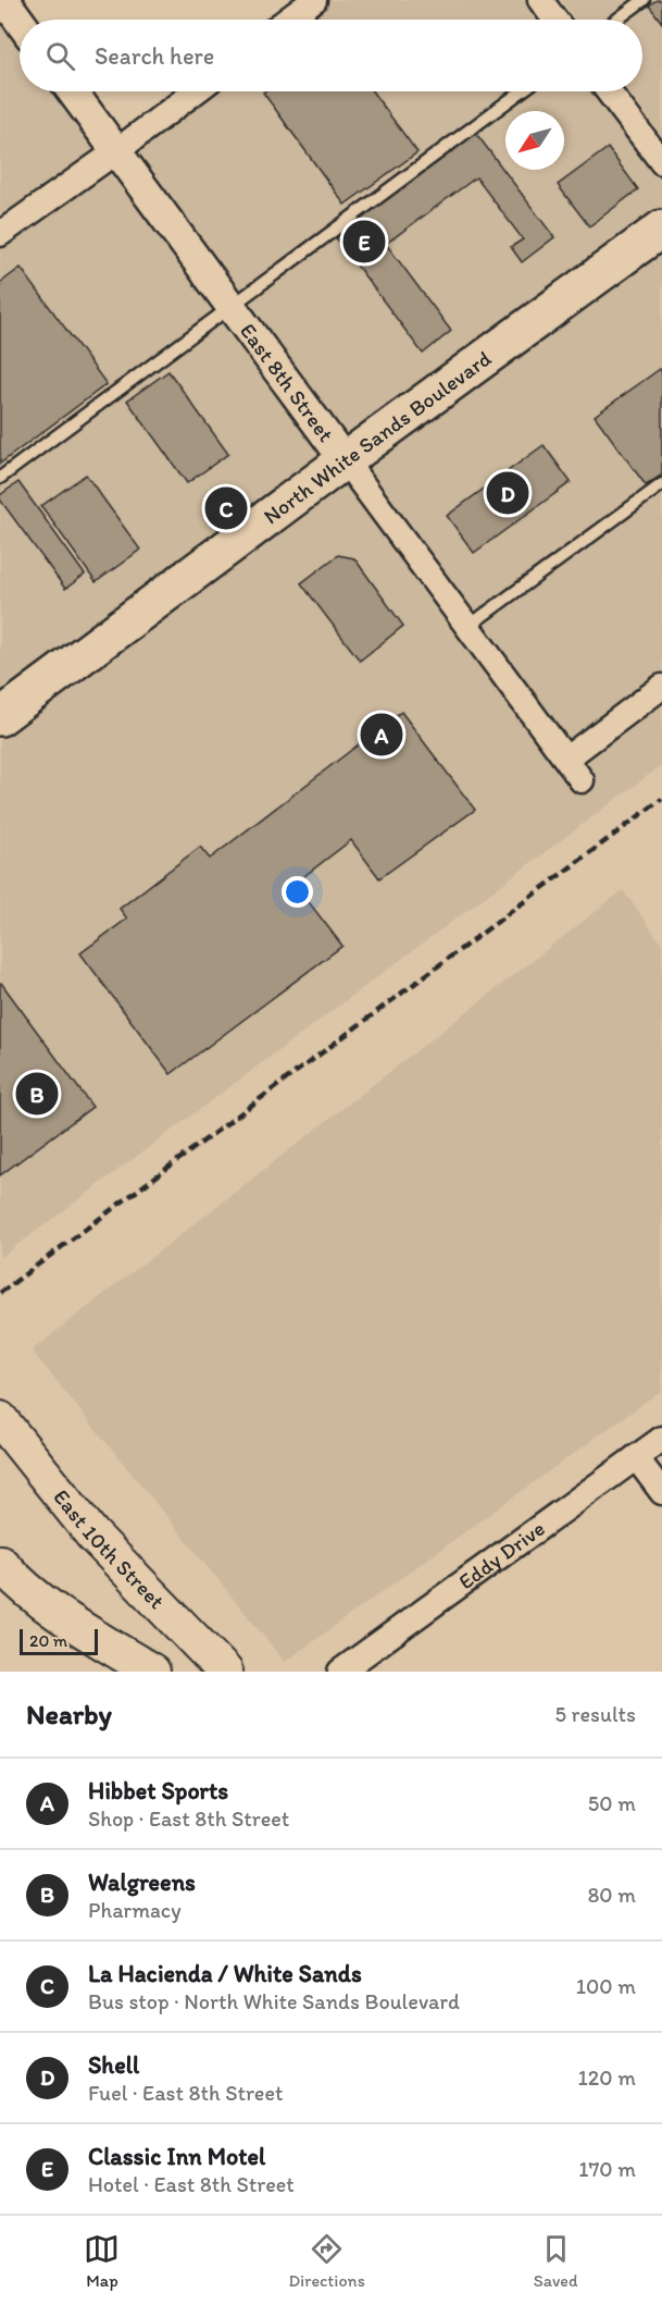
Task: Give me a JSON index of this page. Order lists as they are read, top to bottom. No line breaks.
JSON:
{"streets":{"main road":["North White Sands Boulevard","East 10th Street"],"street":["East 8th Street","Eddy Drive"]},"crossings":[["East 8th Street","North White Sands Boulevard"]],"scale_bar":"20 m","north":"bottom left","page":{"search":"Search here","pins":["E","D","C","A","B"],"scale":"20 m","heading":["Nearby","5 results"],"list":[{"mark":"A","name":"Hibbet Sports","note":"Shop · East 8th Street","value":"50 m"},{"mark":"B","name":"Walgreens","note":"Pharmacy","value":"80 m"},{"mark":"C","name":"La Hacienda / White Sands","note":"Bus stop · North White Sands Boulevard","value":"100 m"},{"mark":"D","name":"Shell","note":"Fuel · East 8th Street","value":"120 m"},{"mark":"E","name":"Classic Inn Motel","note":"Hotel · East 8th Street","value":"170 m"}],"nav":["Map","Directions","Saved"]}}
